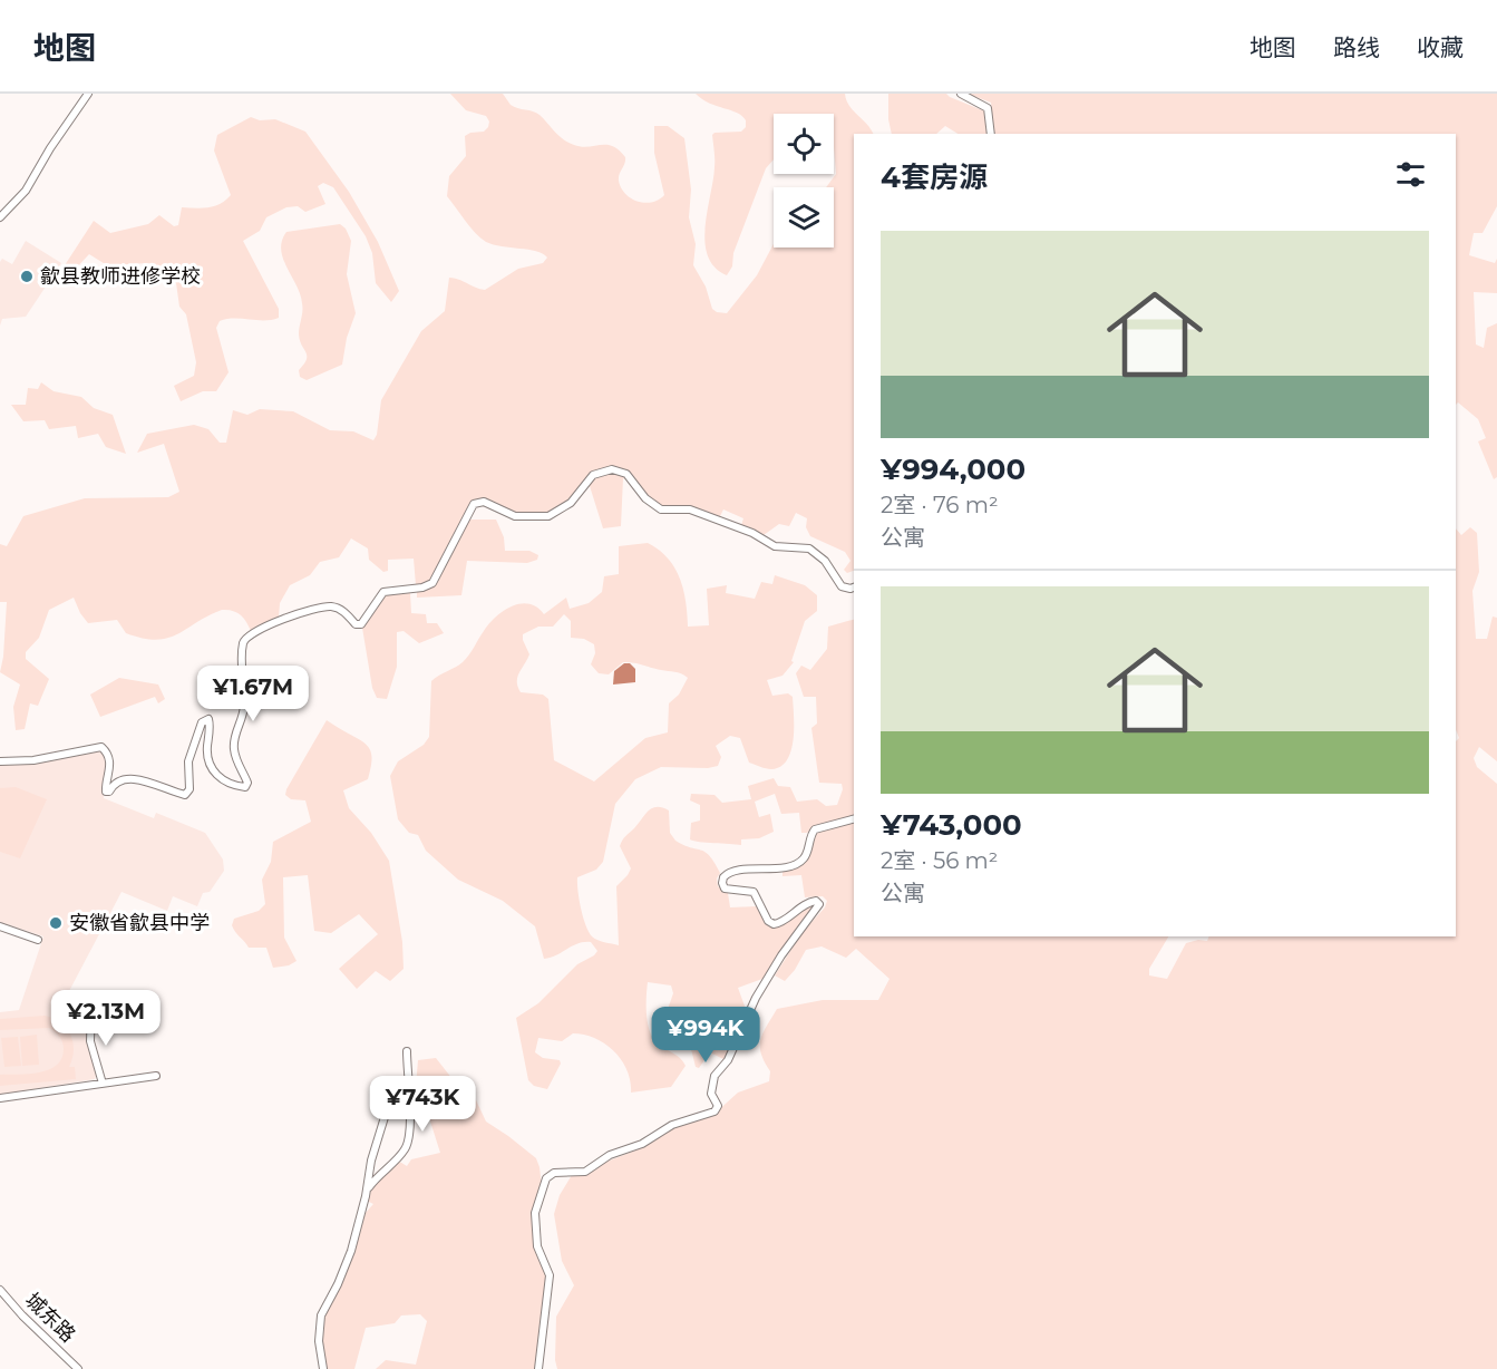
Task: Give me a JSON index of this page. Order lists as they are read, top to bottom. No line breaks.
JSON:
{"streets":{"street":["城东路"]},"places":["歙县教师进修学校","安徽省歙县中学"],"page":{"header":"地图","nav":["地图","路线","收藏"],"heading":"4套房源","list":[{"name":"¥994,000","note":"2室 · 76 m² · 公寓"},{"name":"¥743,000","note":"2室 · 56 m² · 公寓"}],"price":["¥1.67M","¥2.13M","¥994K","¥743K"]}}
